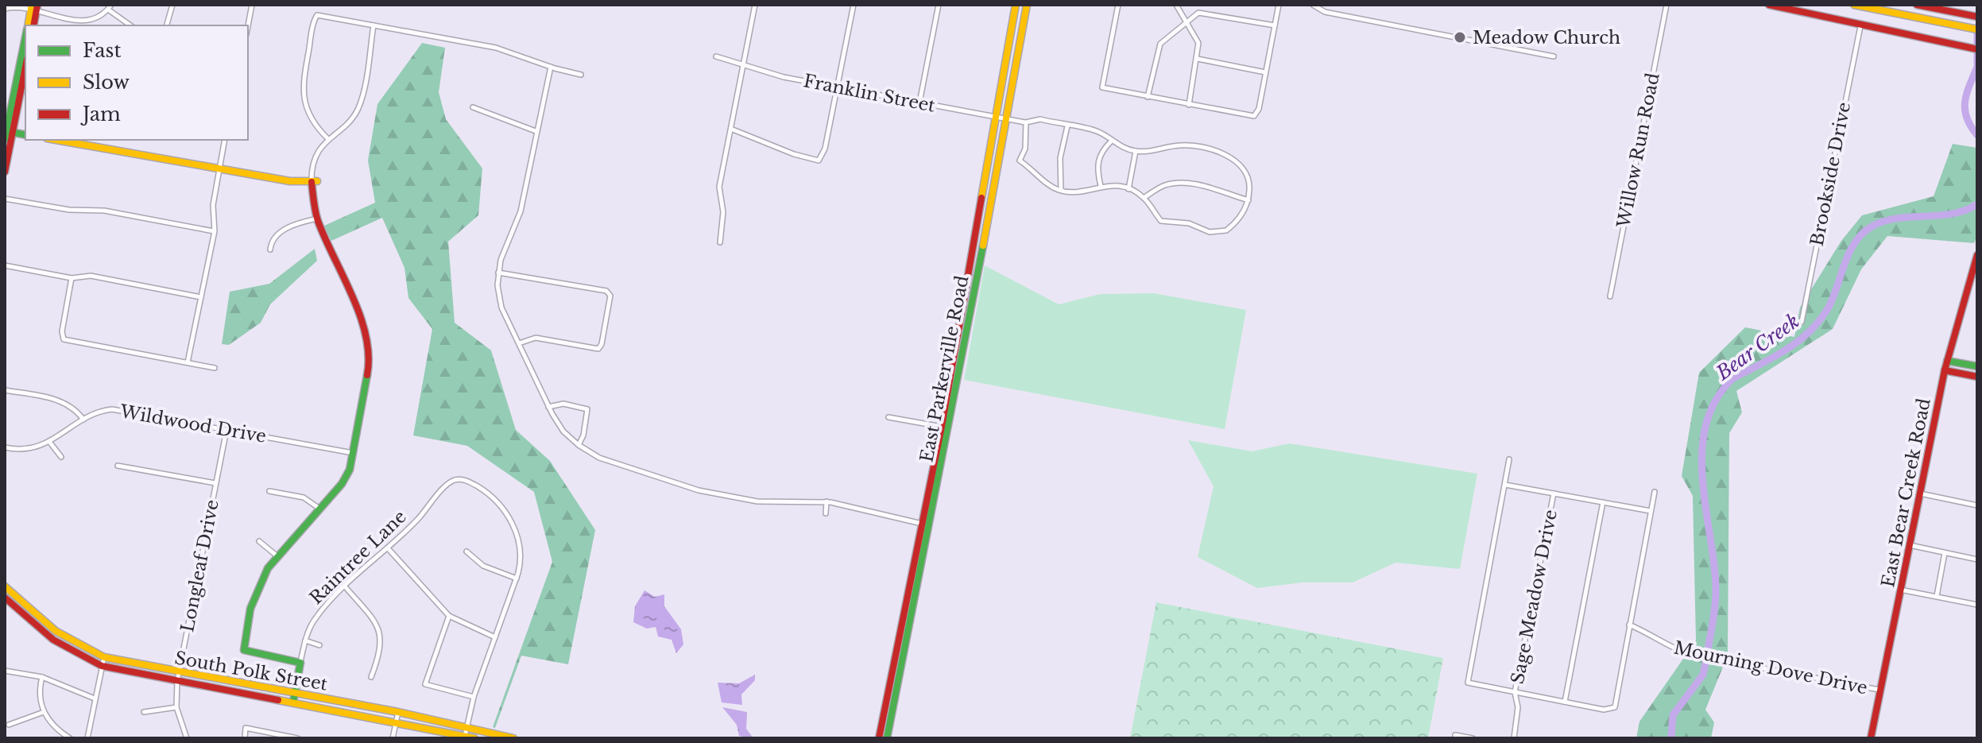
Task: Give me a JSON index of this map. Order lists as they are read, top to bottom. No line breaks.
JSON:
{"streets":{"main road":["East Parkerville Road","East Bear Creek Road","Raintree Lane","South Polk Street"],"street":["Franklin Street","Willow Run Road","Brookside Drive","Wildwood Drive","Longleaf Drive","Sage Meadow Drive","Mourning Dove Drive"]},"crossings":[["Franklin Street","East Parkerville Road"],["Wildwood Drive","Longleaf Drive"],["East Bear Creek Road","Mourning Dove Drive"],["Raintree Lane","South Polk Street"],["Longleaf Drive","South Polk Street"]],"water":["Bear Creek"],"places":["Meadow Church"],"legend":["Fast","Slow","Jam"]}
